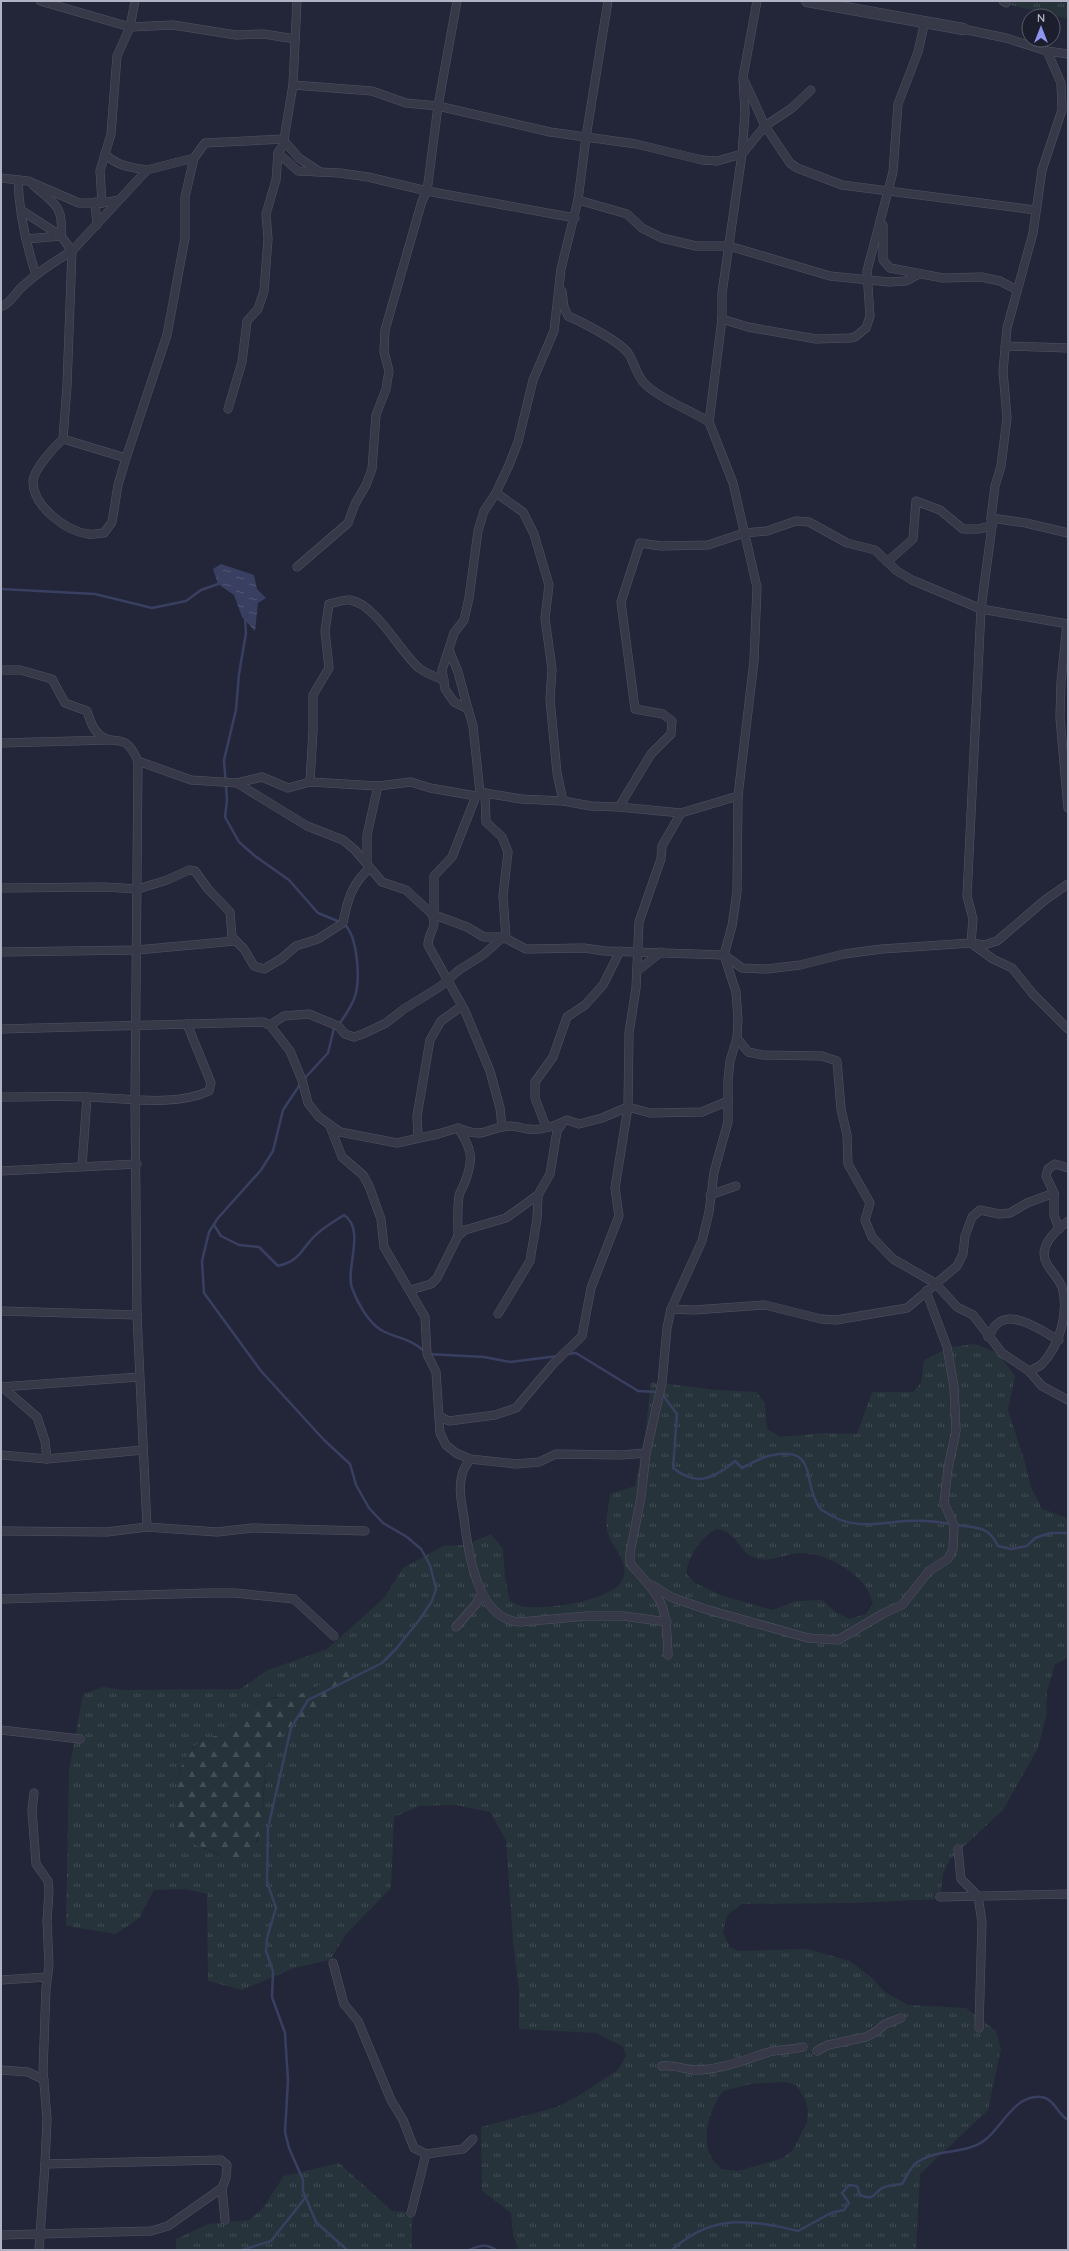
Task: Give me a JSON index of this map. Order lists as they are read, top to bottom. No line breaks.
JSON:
{"north":"top"}
